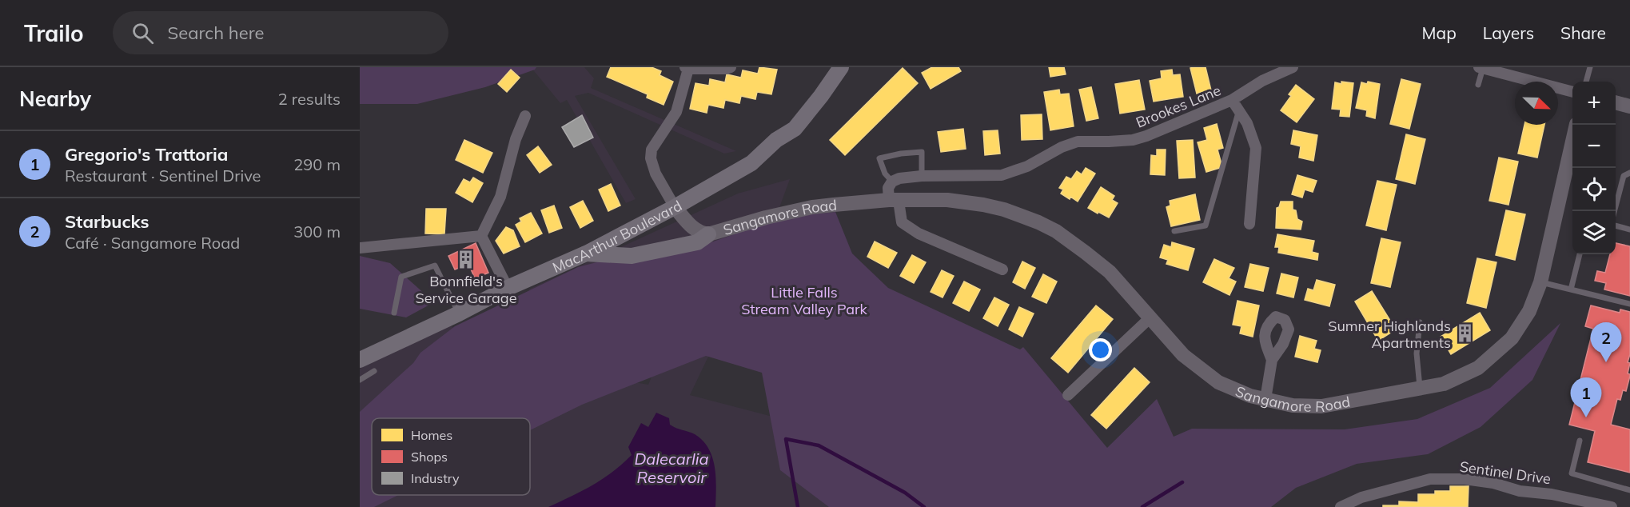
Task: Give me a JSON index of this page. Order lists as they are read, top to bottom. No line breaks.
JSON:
{"streets":{"main road":["MacArthur Boulevard"],"street":["Brookes Lane","Sangamore Road","Sentinel Drive"]},"crossings":[["Sangamore Road","MacArthur Boulevard"]],"water":["Dalecarlia Reservoir"],"parks":["Little Falls Stream Valley Park"],"places":{"building":["Bonnfield's Service Garage","Sumner Highlands Apartments"]},"legend":["Homes","Shops","Industry"],"north":"bottom right","page":{"header":"Trailo","search":"Search here","nav":["Map","Layers","Share"],"heading":["Nearby","2 results"],"map_buttons":["+","−"],"list":[{"mark":"1","name":"Gregorio's Trattoria","note":"Restaurant · Sentinel Drive","value":"290 m"},{"mark":"2","name":"Starbucks","note":"Café · Sangamore Road","value":"300 m"}],"pins":["2","1"]}}
